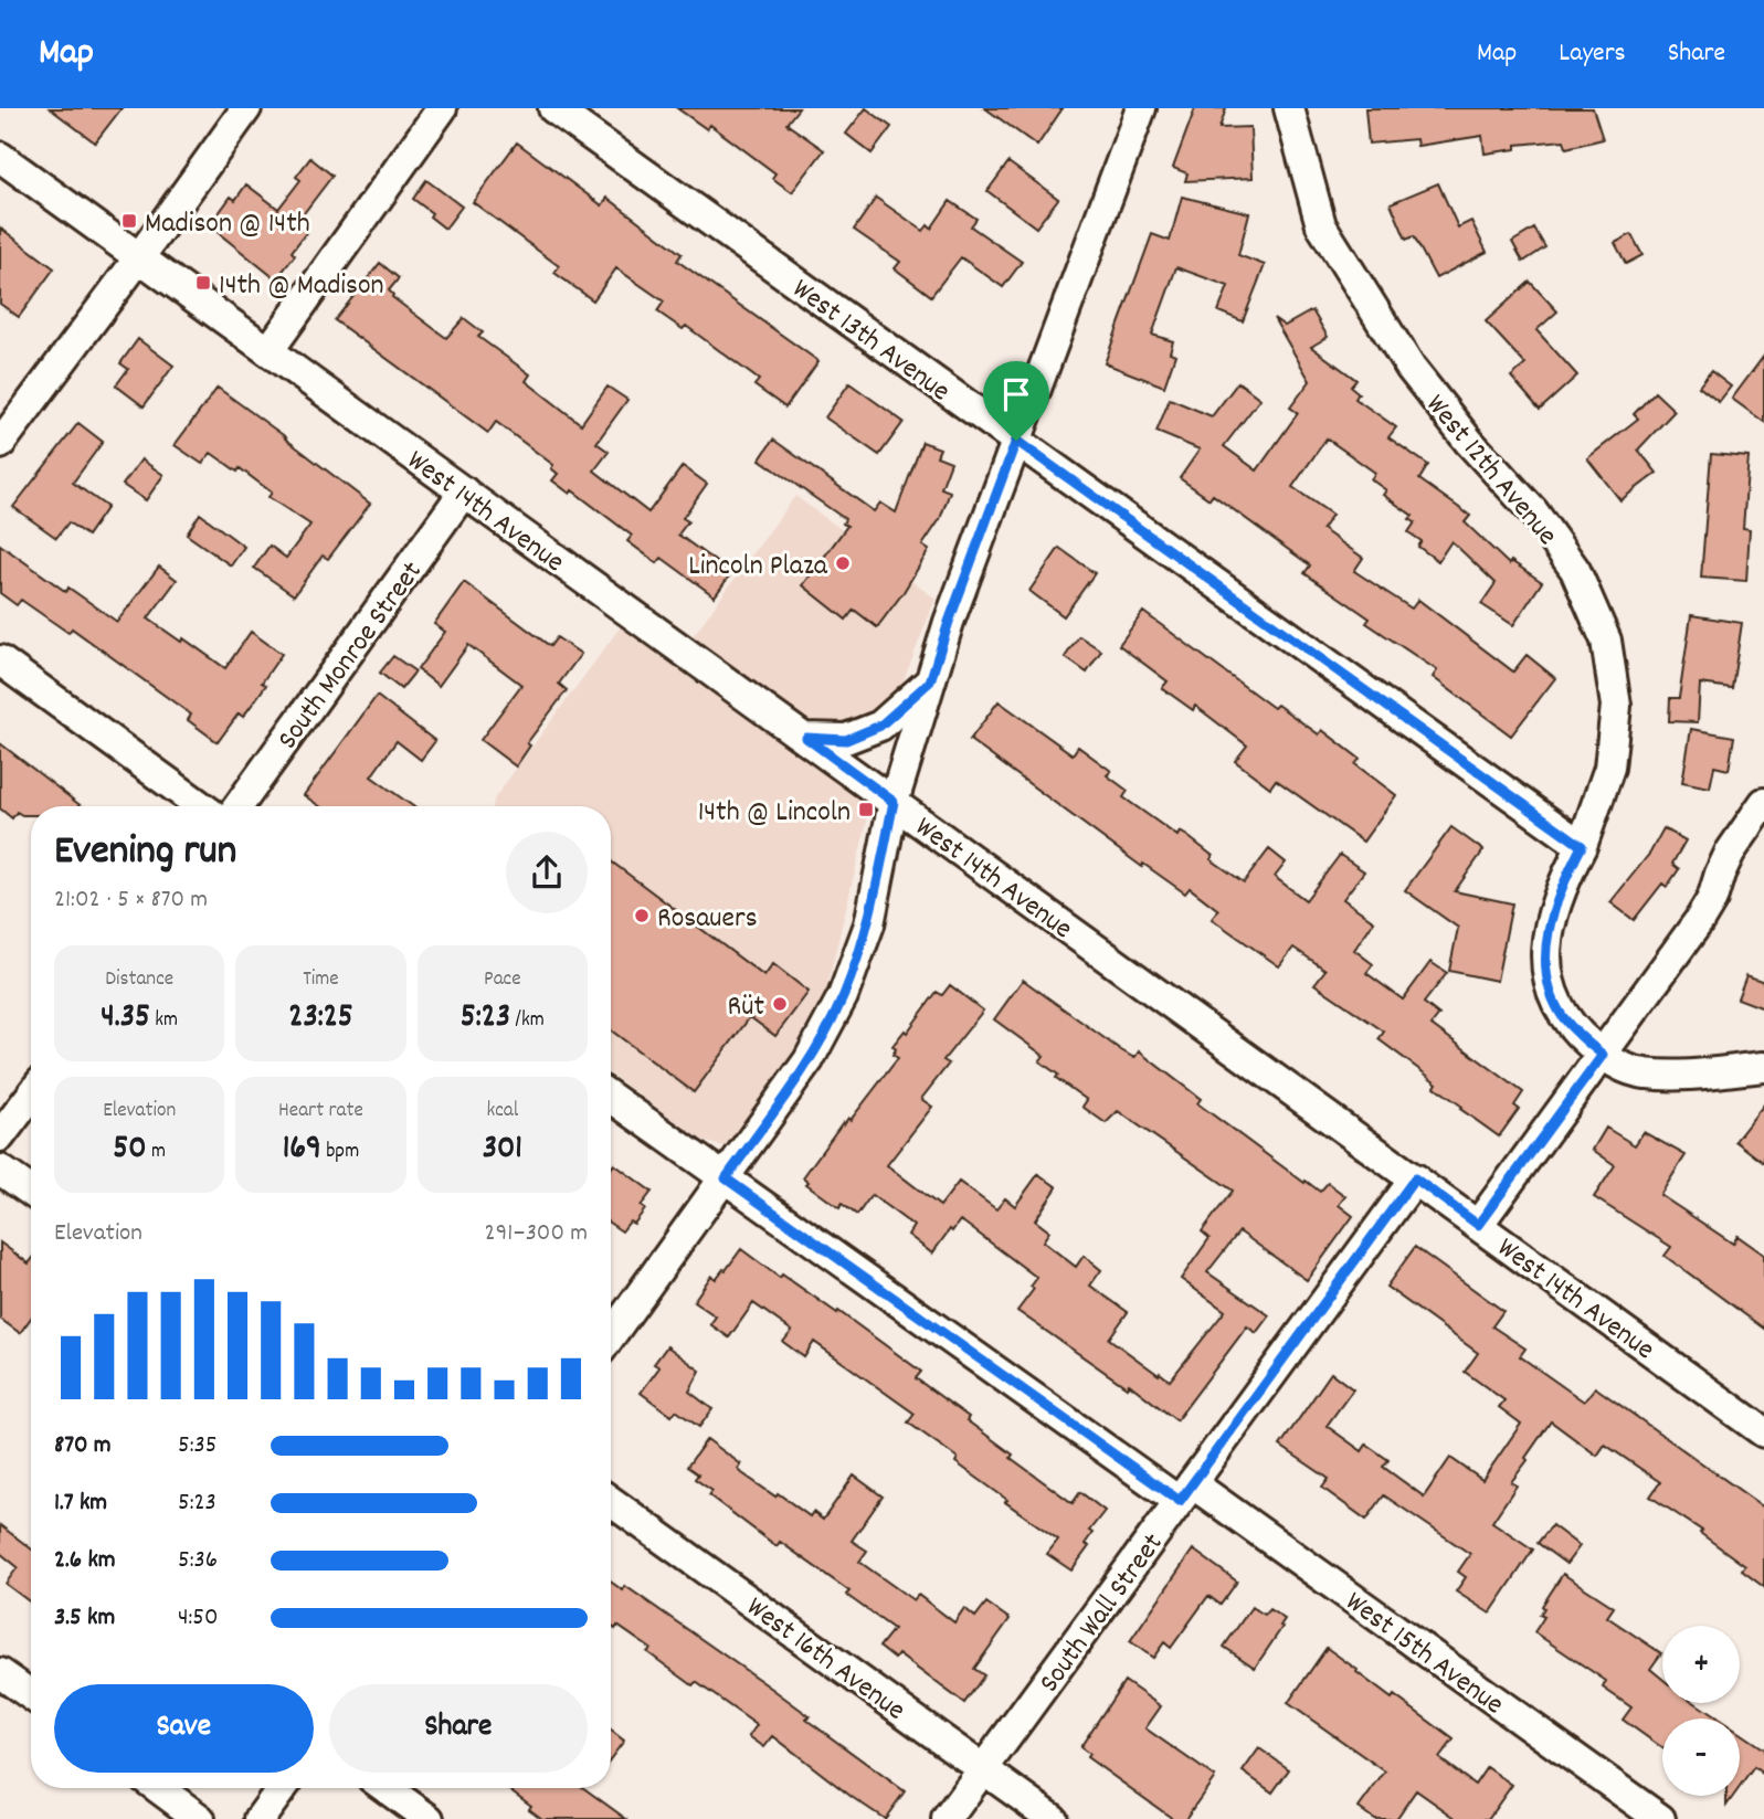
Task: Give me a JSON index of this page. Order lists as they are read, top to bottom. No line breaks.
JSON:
{"streets":{"street":["West 13th Avenue","West 12th Avenue","West 14th Avenue","South Monroe Street","South Wall Street","West 15th Avenue","West 16th Avenue"]},"crossings":[["West 13th Avenue","West 12th Avenue"],["West 14th Avenue","South Monroe Street"],["West 14th Avenue","South Wall Street"],["South Wall Street","West 15th Avenue"],["South Wall Street","West 16th Avenue"]],"places":{"transit":["Madison @ 14th","14th @ Madison","14th @ Lincoln"],"other":["Lincoln Plaza","Rosauers","Rüt"]},"page":{"header":"Map","nav":["Map","Layers","Share"],"heading":["Evening run","21:02 · 5 × 870 m"],"stats":[["Distance","4.35 km"],["Time","23:25"],["Pace","5:23 /km"],["Elevation","50 m"],["Heart rate","169 bpm"],["kcal","301"]],"chart":["Elevation","291–300 m"],"list":[{"name":"870 m","note":"5:35"},{"name":"1.7 km","note":"5:23"},{"name":"2.6 km","note":"5:36"},{"name":"3.5 km","note":"4:50"}],"map_buttons":["+","−"],"buttons":["Save","Share"]}}
